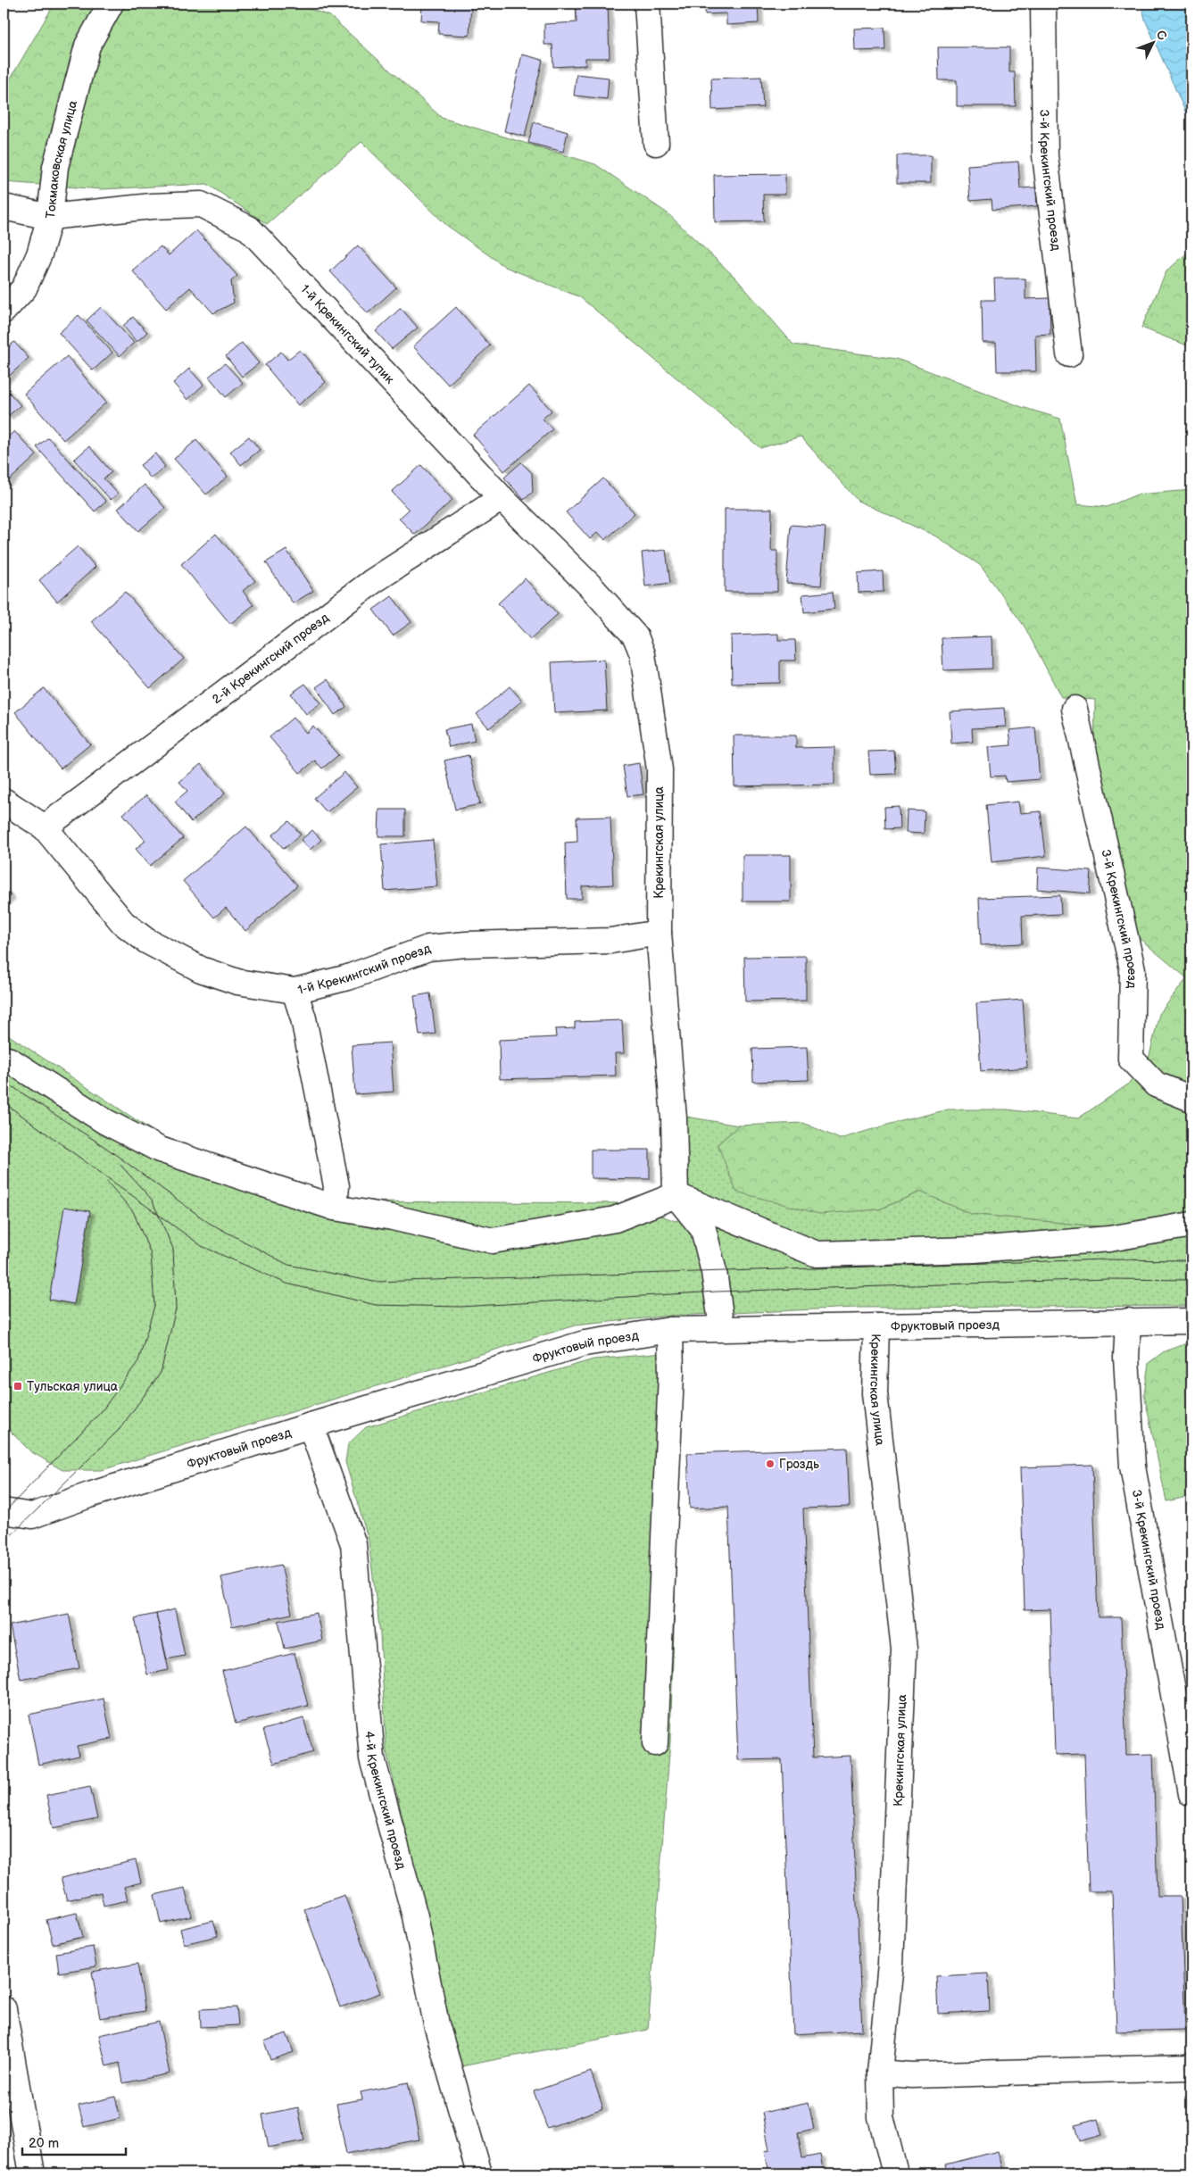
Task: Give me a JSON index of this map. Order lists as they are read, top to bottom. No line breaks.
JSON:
{"streets":{"street":["Токмаковская улица","3-й Крекингский проезд","1-й Крекингский тупик","2-й Крекингский проезд","Крекингская улица","1-й Крекингский проезд","Фруктовый проезд","4-й Крекингский проезд"]},"crossings":[["Токмаковская улица","1-й Крекингский тупик"],["3-й Крекингский проезд","Фруктовый проезд"],["1-й Крекингский тупик","2-й Крекингский проезд"],["1-й Крекингский тупик","Крекингская улица"],["2-й Крекингский проезд","1-й Крекингский проезд"],["Крекингская улица","1-й Крекингский проезд"],["Крекингская улица","Фруктовый проезд"],["Фруктовый проезд","4-й Крекингский проезд"]],"places":{"transit":["Тульская улица"],"other":["Гроздь"]},"scale_bar":"20 m","north":"top right"}
